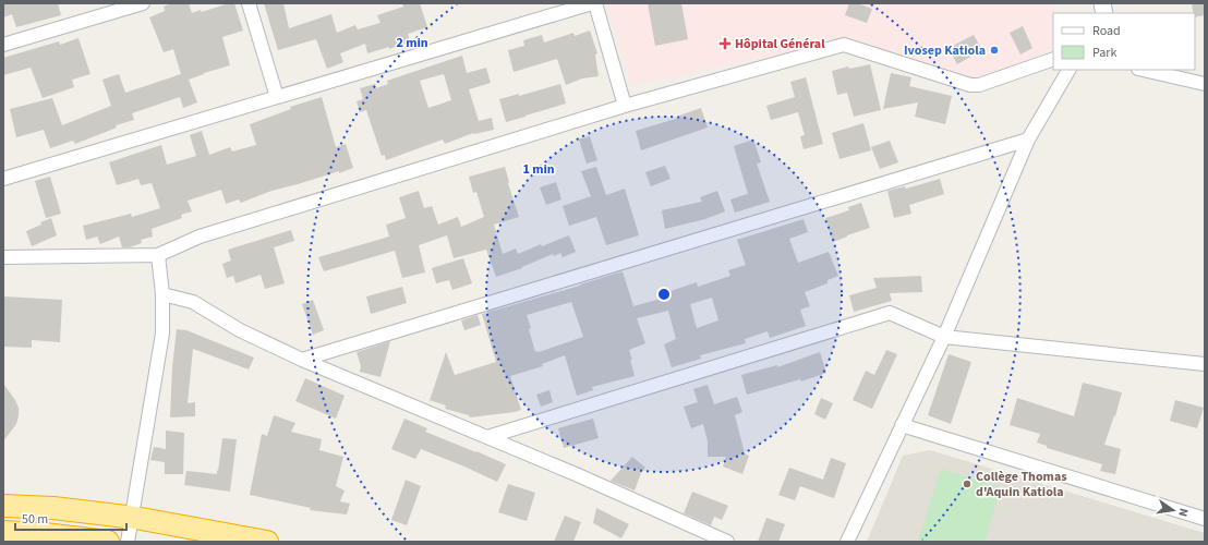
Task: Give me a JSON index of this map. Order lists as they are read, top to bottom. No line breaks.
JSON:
{"places":{"health":["Hôpital Général"],"other":["Ivosep Katiola","Collège Thomas d'Aquin Katiola"]},"legend":["Road","Park"],"scale_bar":"50 m","north":"right","rings":["2 min","1 min"]}
